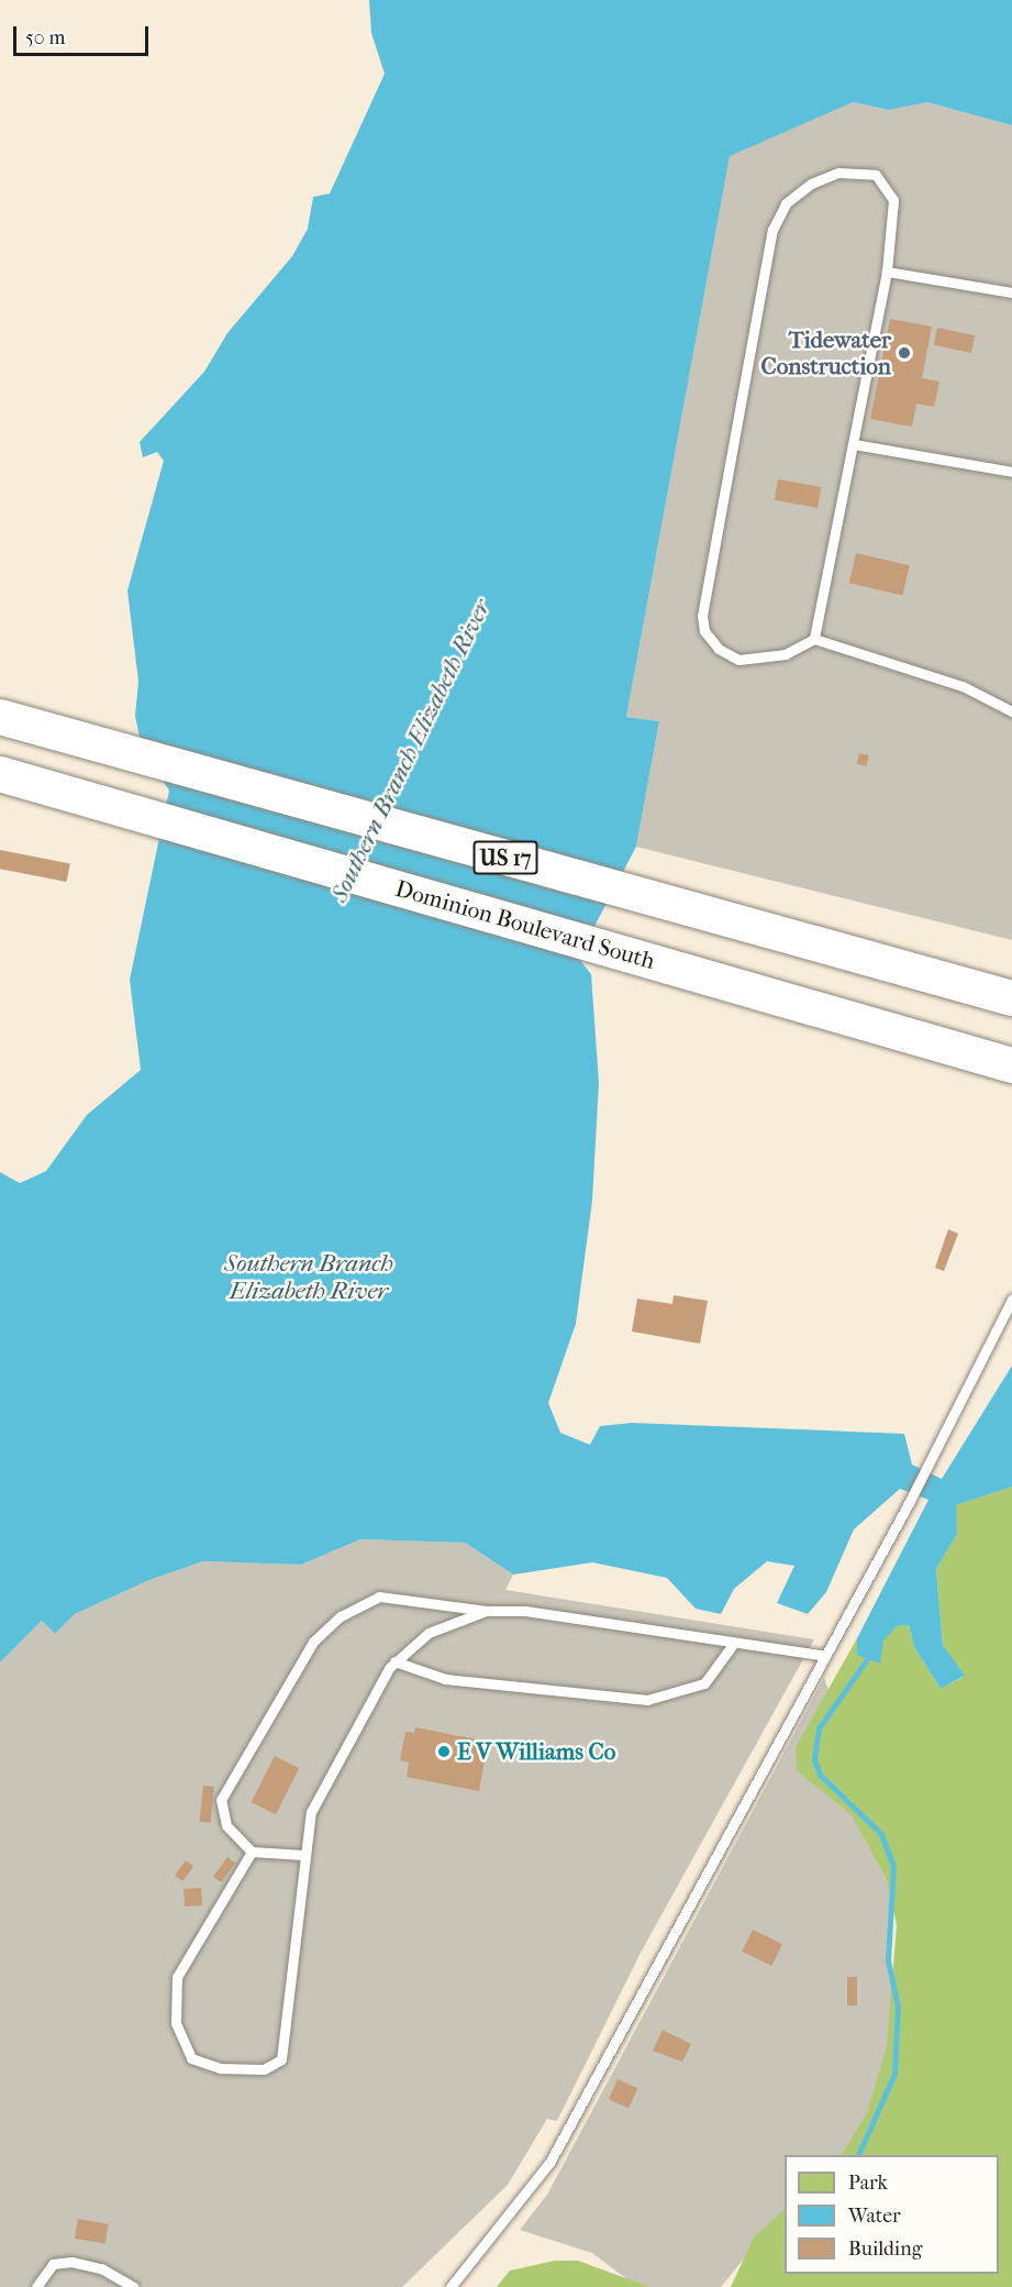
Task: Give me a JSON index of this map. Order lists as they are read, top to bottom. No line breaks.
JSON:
{"streets":{"highway":["US 17","Dominion Boulevard South"]},"water":["Southern Branch Elizabeth River"],"places":["Tidewater Construction","E V Williams Co"],"legend":["Park","Water","Building"],"scale_bar":"50 m"}
